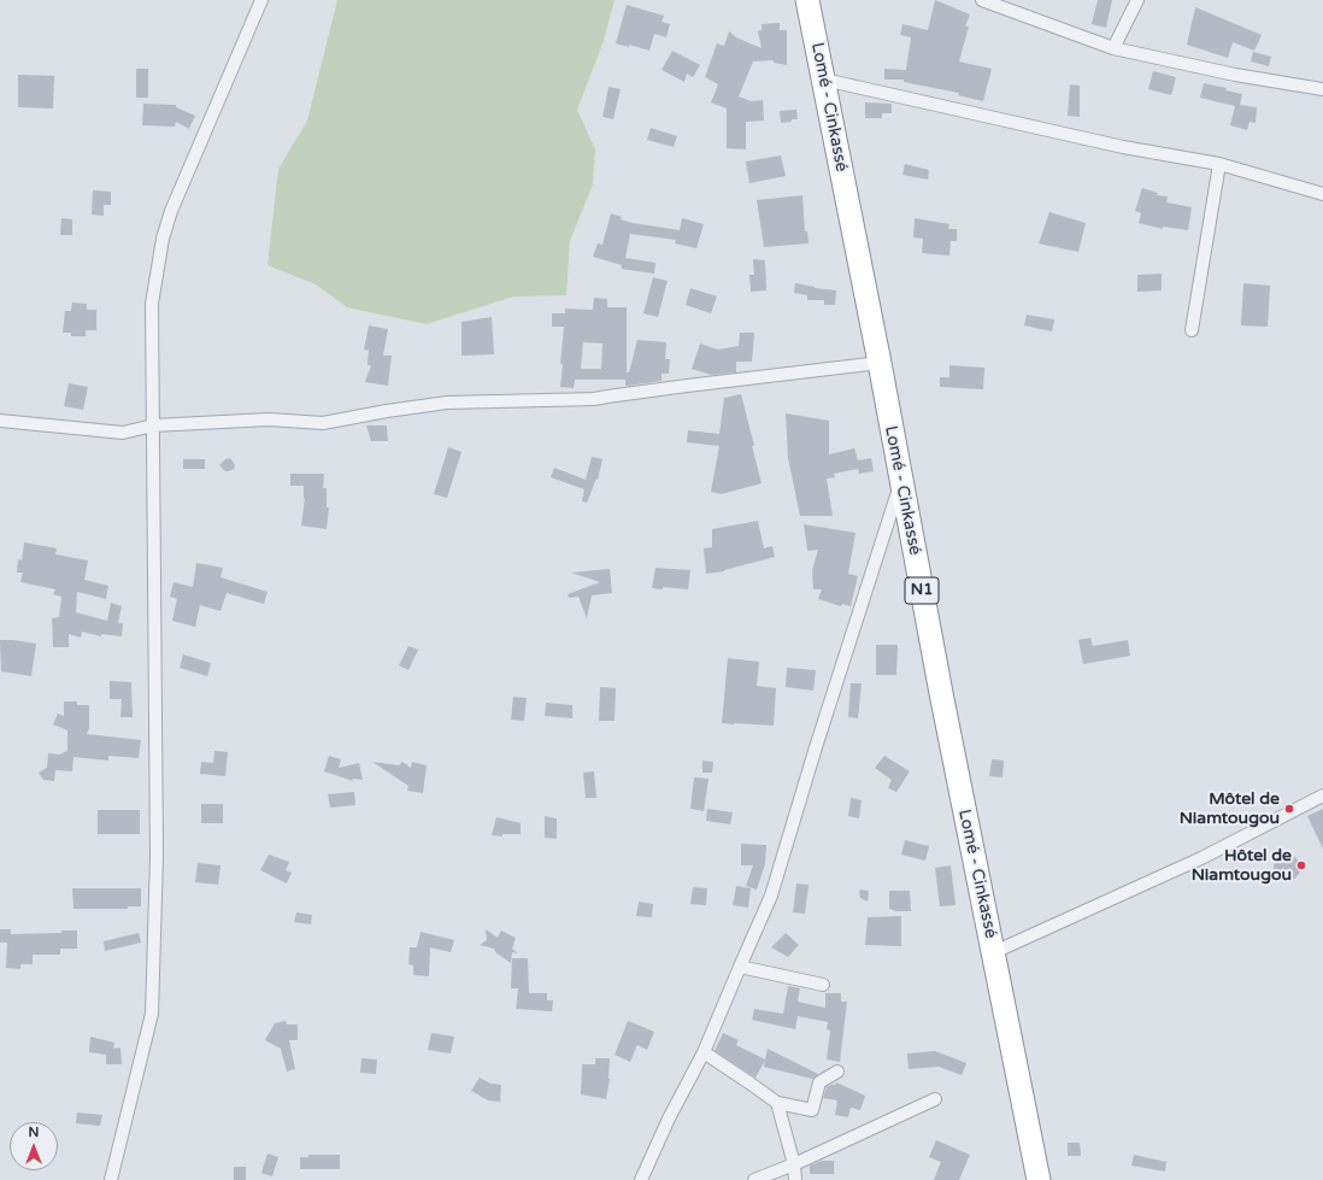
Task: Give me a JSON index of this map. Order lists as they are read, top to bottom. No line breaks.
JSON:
{"streets":{"highway":["Lomé - Cinkassé","N1"]},"places":["Môtel de Niamtougou","Hôtel de Niamtougou"],"north":"top"}
